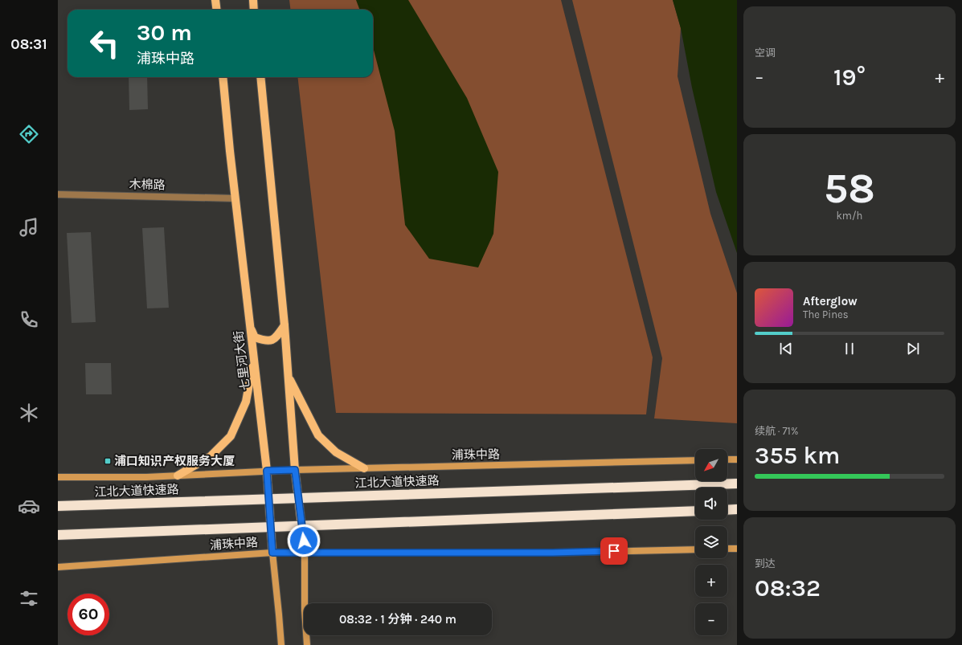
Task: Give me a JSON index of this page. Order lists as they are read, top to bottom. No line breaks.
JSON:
{"streets":{"highway":["江北大道快速路"],"main road":["七里河大街","浦珠中路"],"street":["木棉路"]},"crossings":[["木棉路","七里河大街"],["七里河大街","浦珠中路"]],"places":{"transit":["浦口知识产权服务大厦"]},"north":"bottom left","page":{"tabs":"08:31","tile":["空调",["58","km/h"],["续航 · 71%","355 km"],["到达","08:32"]],"turn":["30 m","浦珠中路"],"heat":["−","19°","+"],"song":["Afterglow","The Pines"],"map_buttons":["+","−"],"limit":"60","trip":"08:32 · 1 分钟 · 240 m"}}
